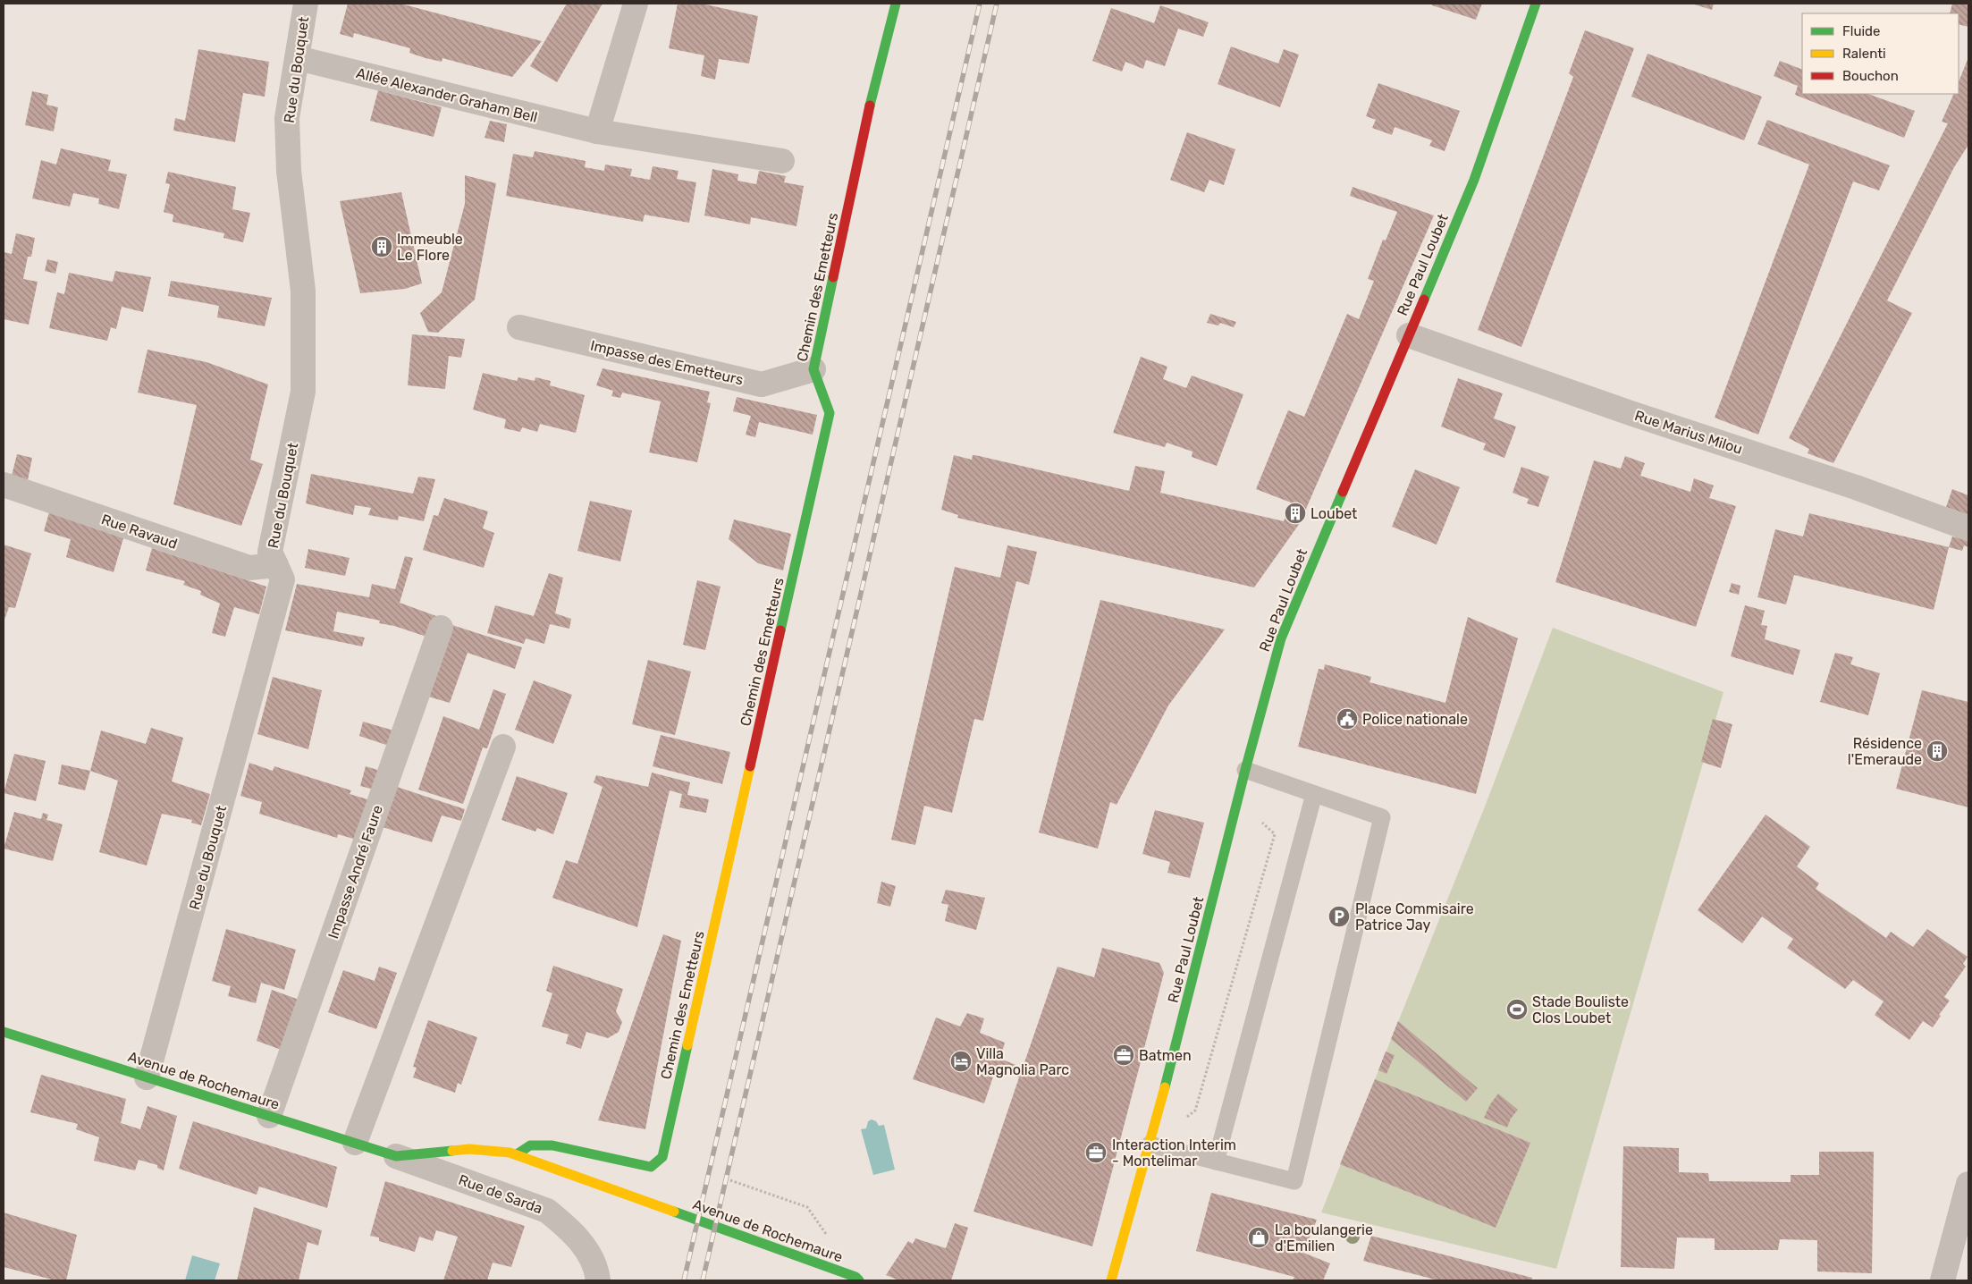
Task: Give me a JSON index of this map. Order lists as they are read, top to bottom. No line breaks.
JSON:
{"streets":{"street":["Rue du Bouquet","Allée Alexander Graham Bell","Rue Paul Loubet","Chemin des Emetteurs","Impasse des Emetteurs","Rue Marius Milou","Rue Ravaud","Impasse André Faure","Avenue de Rochemaure","Rue de Sarda"]},"crossings":[["Rue du Bouquet","Allée Alexander Graham Bell"],["Rue du Bouquet","Rue Ravaud"],["Rue du Bouquet","Avenue de Rochemaure"],["Rue Paul Loubet","Rue Marius Milou"],["Chemin des Emetteurs","Impasse des Emetteurs"],["Chemin des Emetteurs","Avenue de Rochemaure"],["Impasse André Faure","Avenue de Rochemaure"],["Avenue de Rochemaure","Rue de Sarda"]],"places":{"building":["Immeuble Le Flore","Loubet","Résidence l'Emeraude"],"public building":["Police nationale"],"parking":["Place Commisaire Patrice Jay"],"sports":["Stade Bouliste Clos Loubet"],"office":["Batmen","Interaction Interim - Montelimar"],"hotel":["Villa Magnolia Parc"],"shop":["La boulangerie d'Emilien"]},"legend":["Fluide","Ralenti","Bouchon"]}
